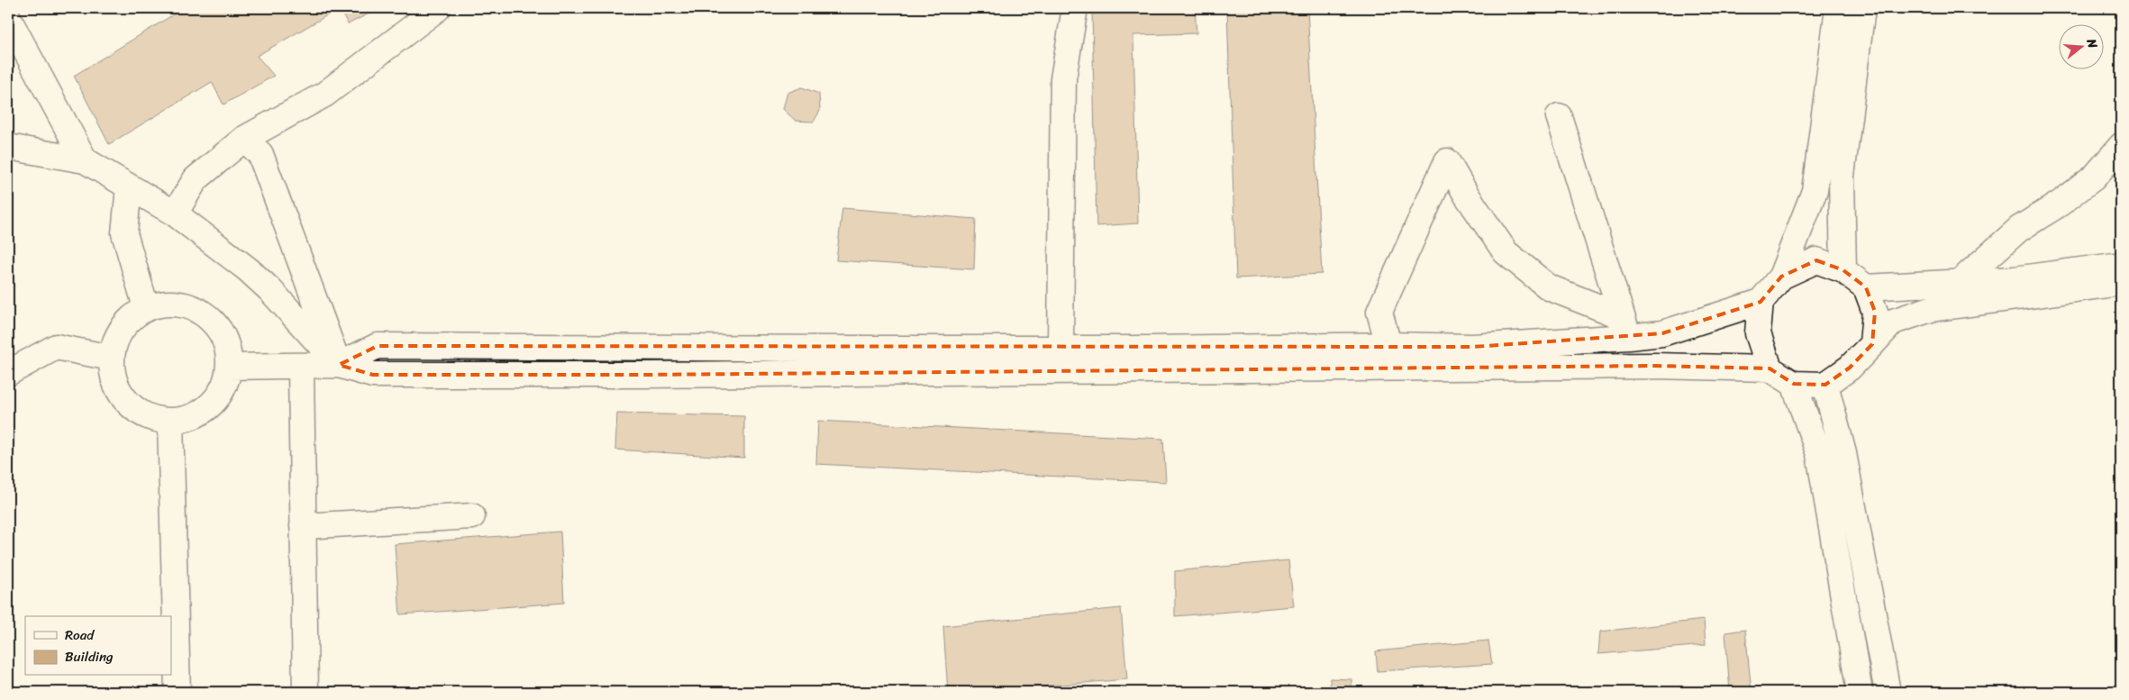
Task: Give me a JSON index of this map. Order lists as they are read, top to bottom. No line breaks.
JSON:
{"legend":["Road","Building"],"north":"right"}
